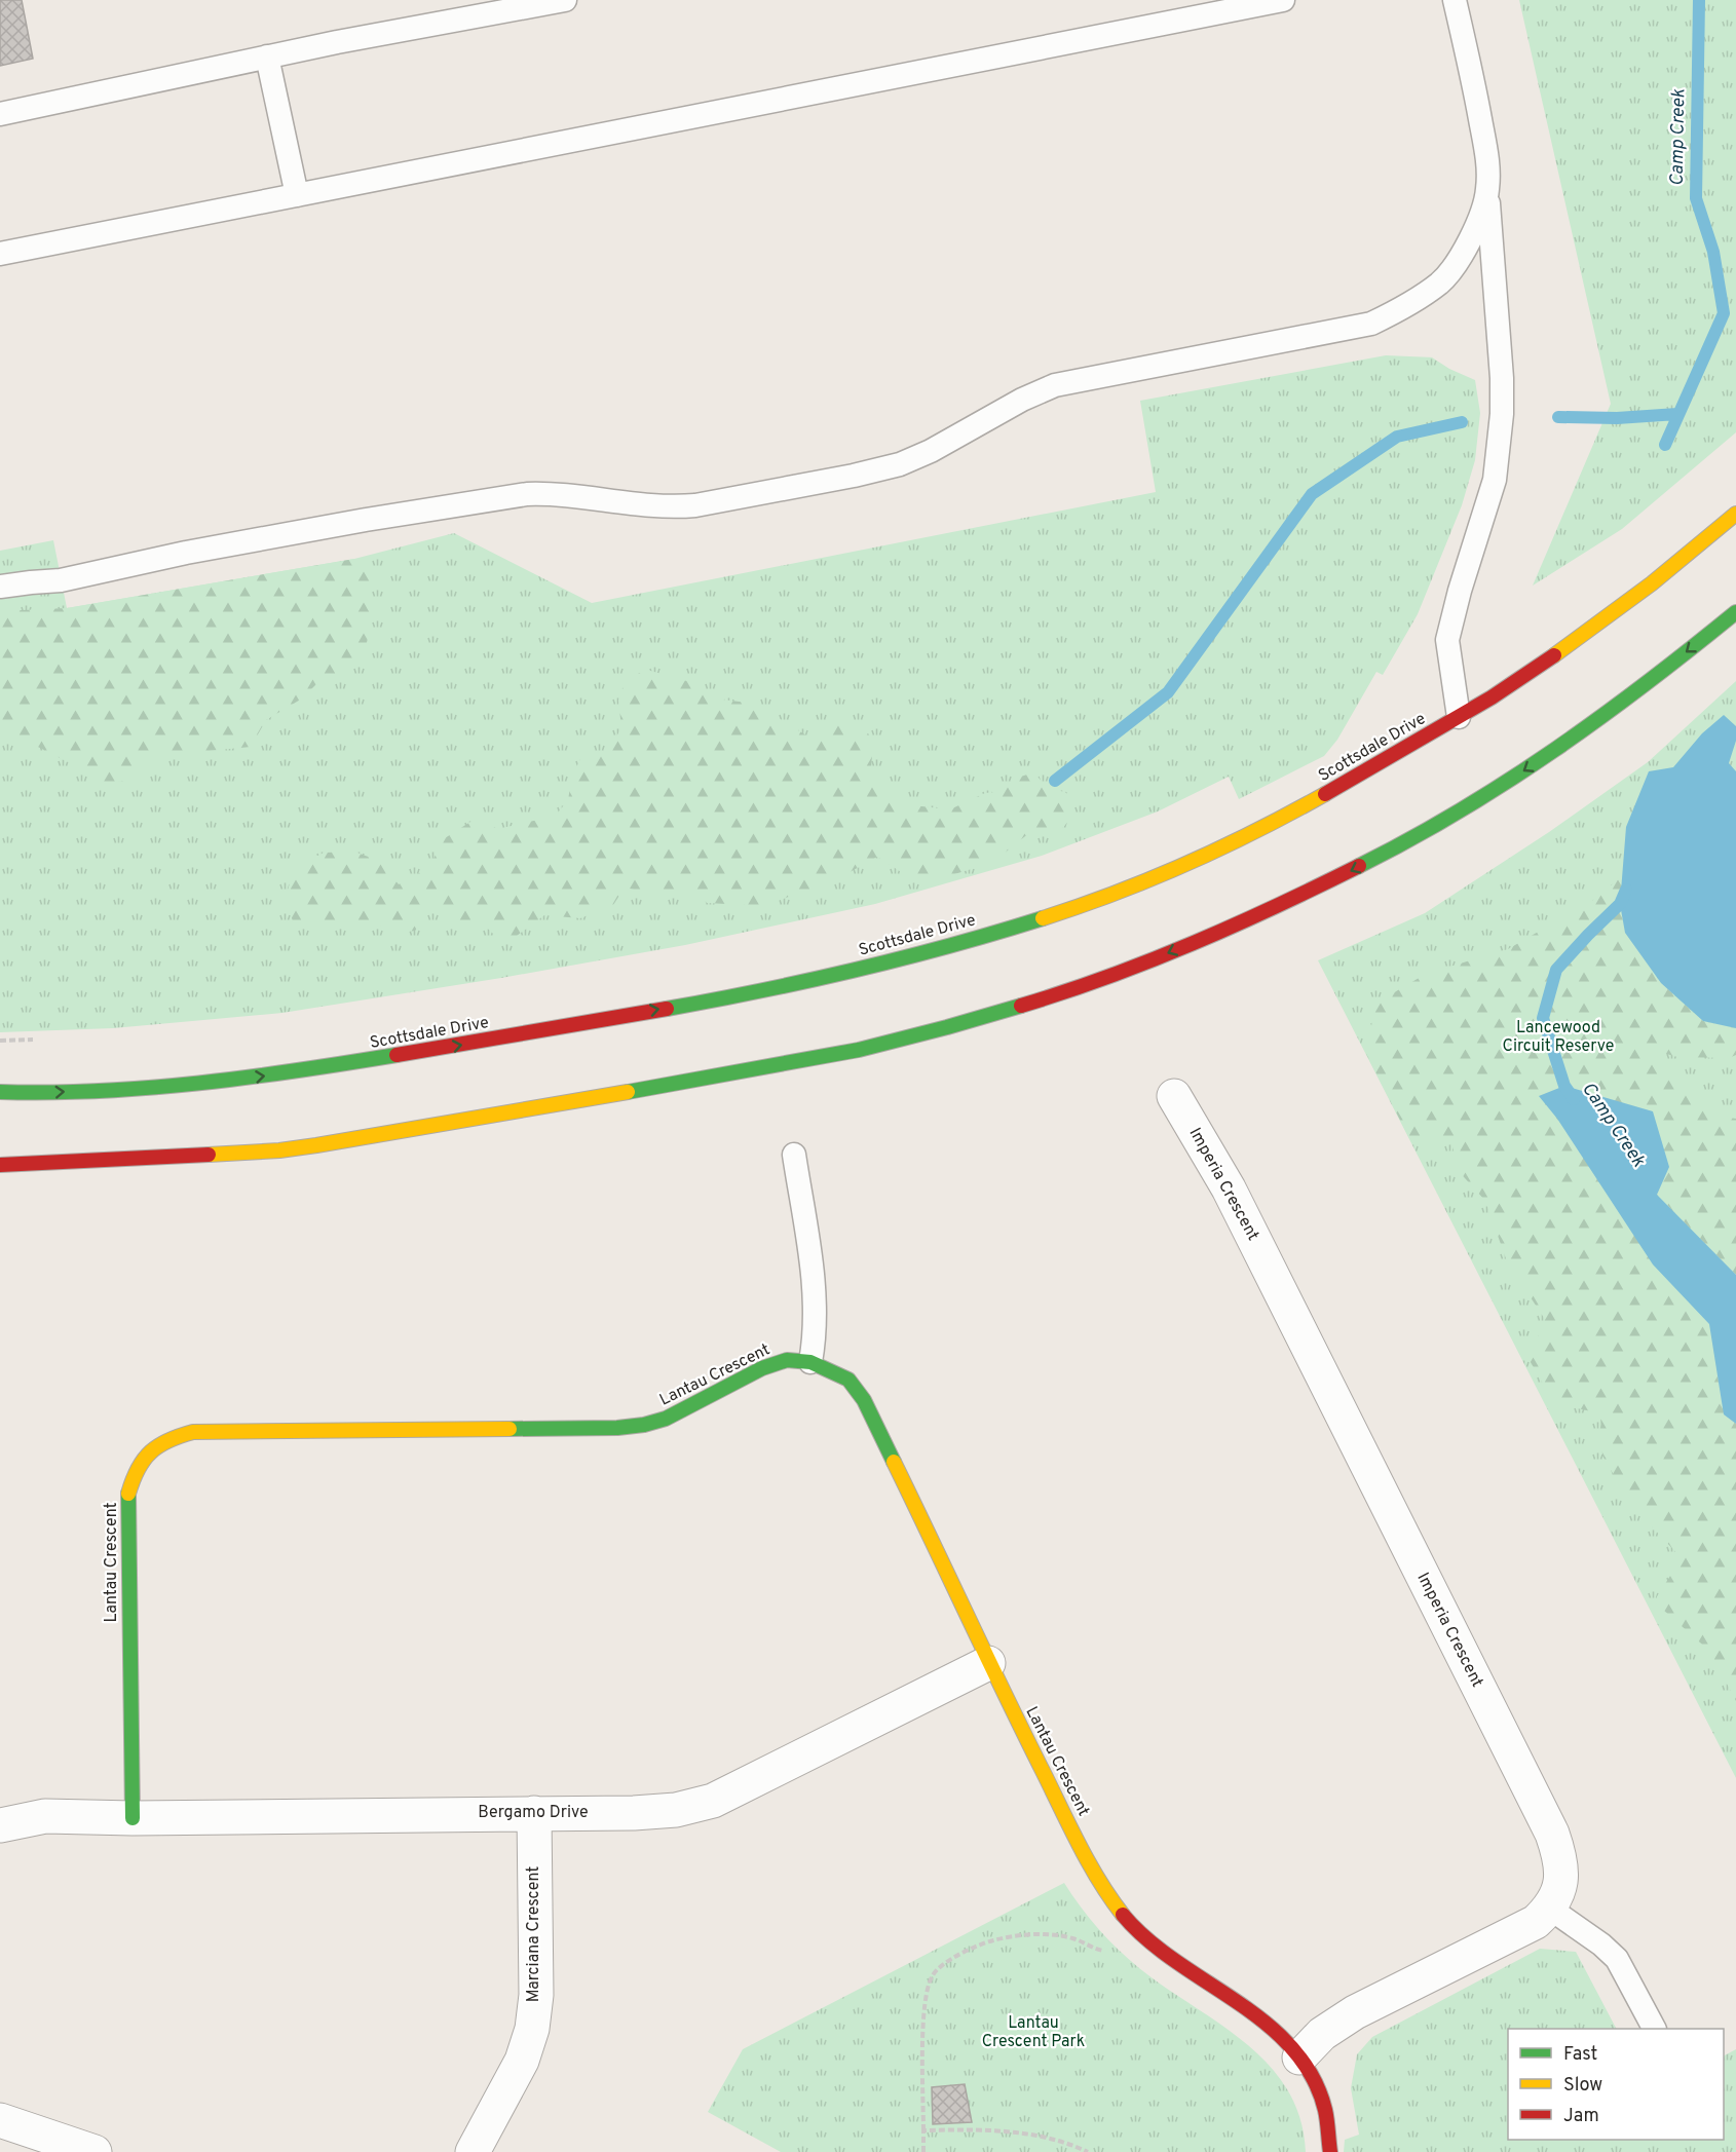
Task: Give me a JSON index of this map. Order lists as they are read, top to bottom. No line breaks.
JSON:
{"streets":{"main road":["Scottsdale Drive","Lantau Crescent"],"street":["Imperia Crescent","Bergamo Drive","Marciana Crescent"]},"crossings":[["Lantau Crescent","Bergamo Drive"],["Bergamo Drive","Marciana Crescent"]],"water":["Camp Creek"],"parks":["Lancewood Circuit Reserve","Lantau Crescent Park"],"legend":["Fast","Slow","Jam"]}
